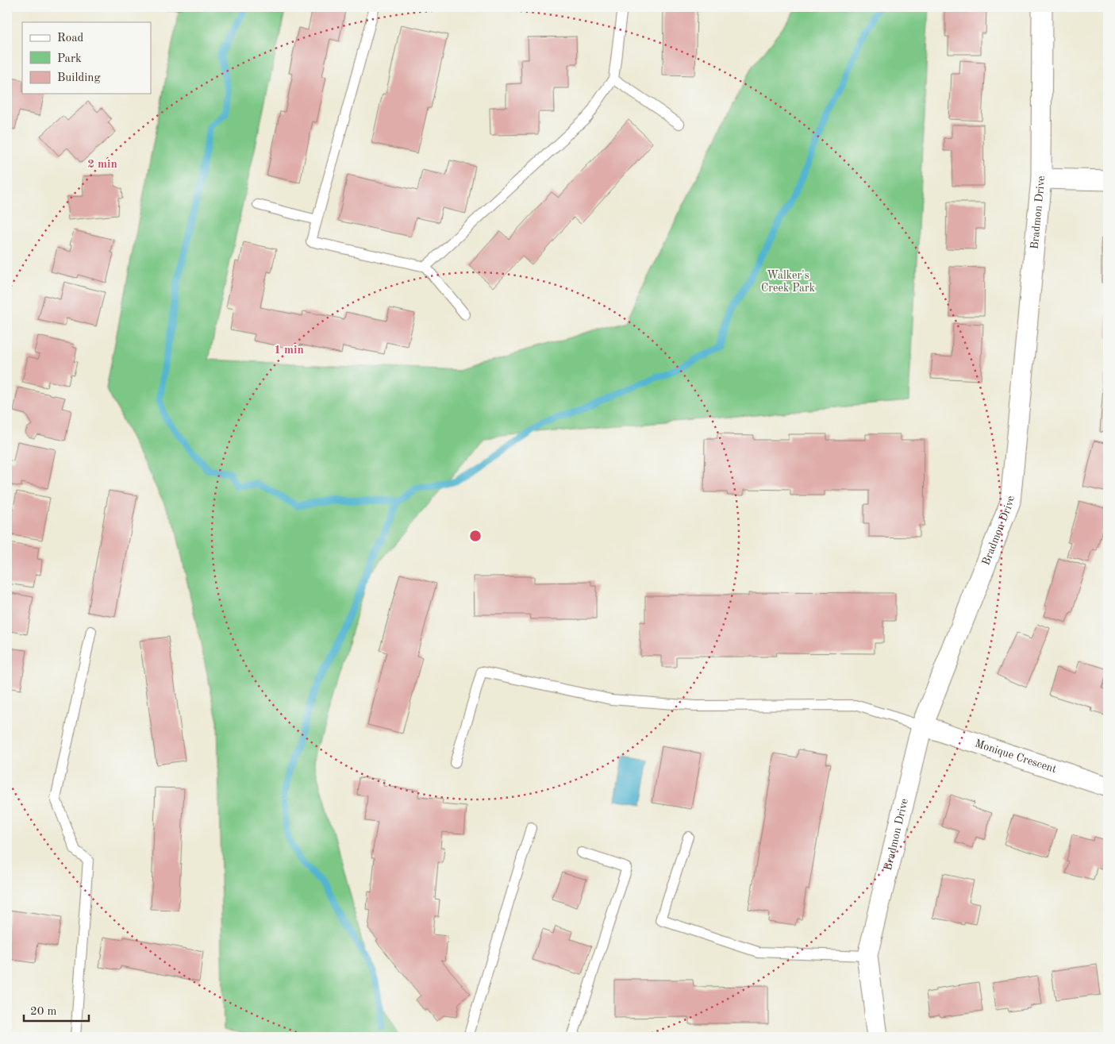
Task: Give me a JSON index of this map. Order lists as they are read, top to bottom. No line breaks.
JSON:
{"streets":{"street":["Bradmon Drive","Monique Crescent"]},"crossings":[["Bradmon Drive","Monique Crescent"]],"parks":["Walker's Creek Park"],"legend":["Road","Park","Building"],"scale_bar":"20 m","rings":["2 min","1 min"]}
